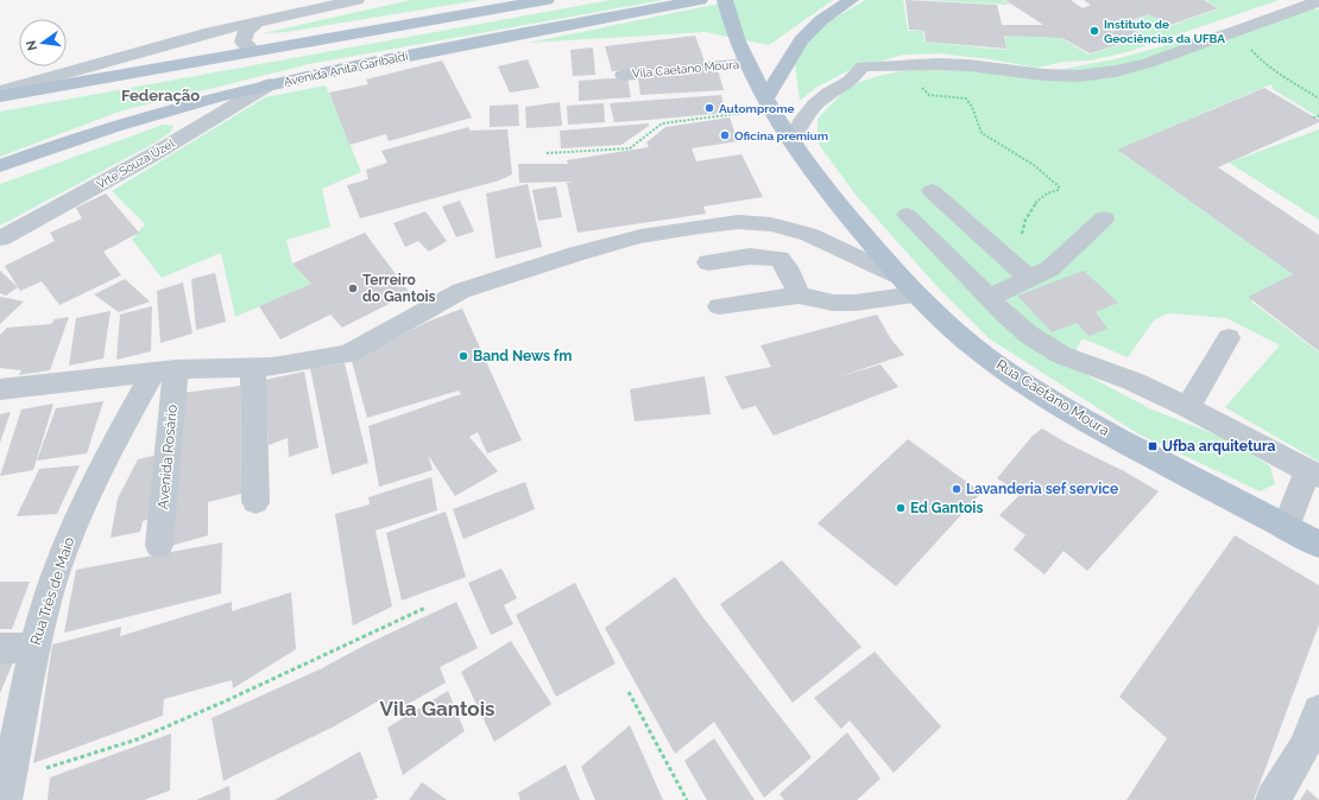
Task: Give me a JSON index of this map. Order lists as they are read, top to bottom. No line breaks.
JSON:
{"streets":{"main road":["Avenida Anita Garibaldi","Rua Caetano Moura"],"street":["Vila Caetano Moura","Vrte Souza Uzel","Avenida Rosário","Rua Três de Maio"]},"crossings":[["Avenida Anita Garibaldi","Vrte Souza Uzel"],["Vila Caetano Moura","Rua Caetano Moura"],["Avenida Rosário","Rua Três de Maio"]],"districts":["Federação","Vila Gantois"],"places":{"other":["Instituto de Geociências da UFBA","Automprome","Oficina premium","Terreiro do Gantois","Band News fm","Lavanderia sef service","Ed Gantois"],"transit":["Ufba arquitetura"]},"north":"left"}
